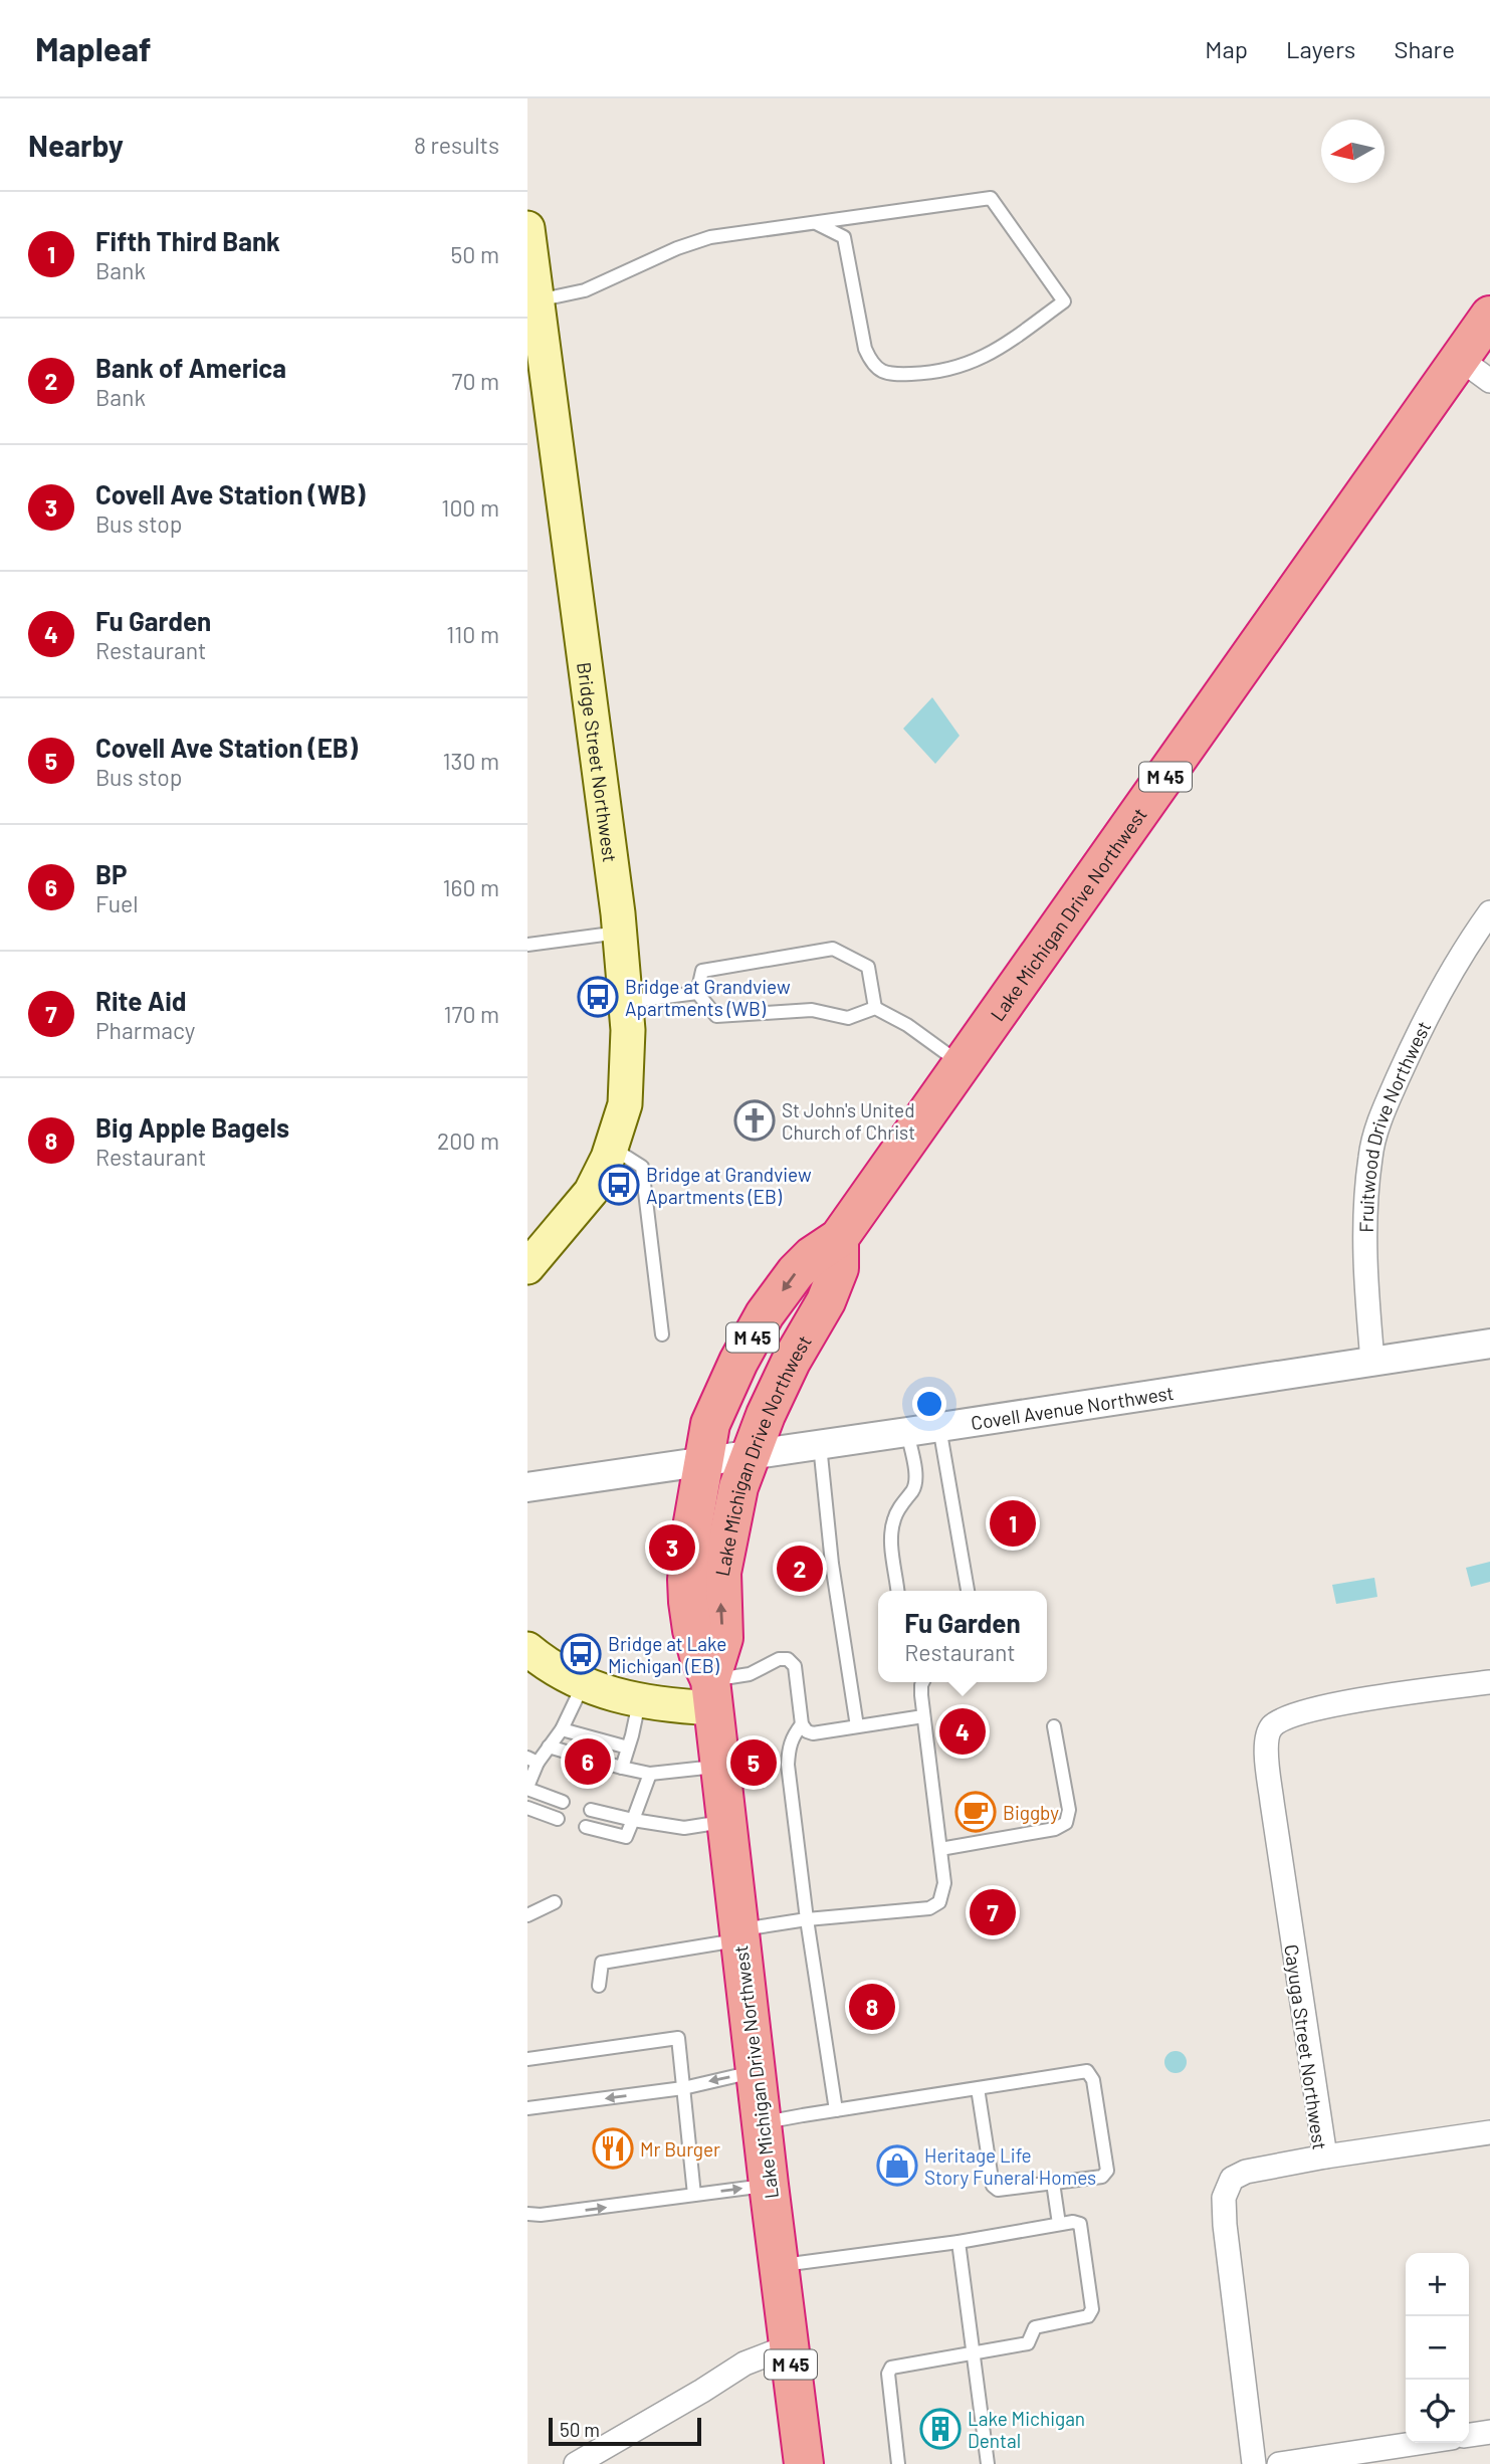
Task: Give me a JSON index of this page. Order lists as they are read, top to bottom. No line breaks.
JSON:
{"streets":{"highway":["M 45","Lake Michigan Drive Northwest"],"main road":["Bridge Street Northwest"],"street":["Fruitwood Drive Northwest","Covell Avenue Northwest","Cayuga Street Northwest"]},"crossings":[["Lake Michigan Drive Northwest","Covell Avenue Northwest"],["Fruitwood Drive Northwest","Covell Avenue Northwest"]],"places":{"bus stop":["Bridge at Grandview Apartments (WB)","Bridge at Grandview Apartments (EB)","Bridge at Lake Michigan (EB)"],"church":["St John's United Church of Christ"],"cafe":["Biggby"],"restaurant":["Mr Burger"],"shop":["Heritage Life Story Funeral Homes"],"building":["Lake Michigan Dental"]},"scale_bar":"50 m","north":"left","page":{"header":"Mapleaf","nav":["Map","Layers","Share"],"heading":["Nearby","8 results"],"list":[{"mark":"1","name":"Fifth Third Bank","note":"Bank","value":"50 m"},{"mark":"2","name":"Bank of America","note":"Bank","value":"70 m"},{"mark":"3","name":"Covell Ave Station (WB)","note":"Bus stop","value":"100 m"},{"mark":"4","name":"Fu Garden","note":"Restaurant","value":"110 m"},{"mark":"5","name":"Covell Ave Station (EB)","note":"Bus stop","value":"130 m"},{"mark":"6","name":"BP","note":"Fuel","value":"160 m"},{"mark":"7","name":"Rite Aid","note":"Pharmacy","value":"170 m"},{"mark":"8","name":"Big Apple Bagels","note":"Restaurant","value":"200 m"}],"pins":["1","3","2","4","6","5","7","8"],"popup":["Fu Garden","Restaurant"],"map_buttons":["+","−"],"scale":"50 m"}}
